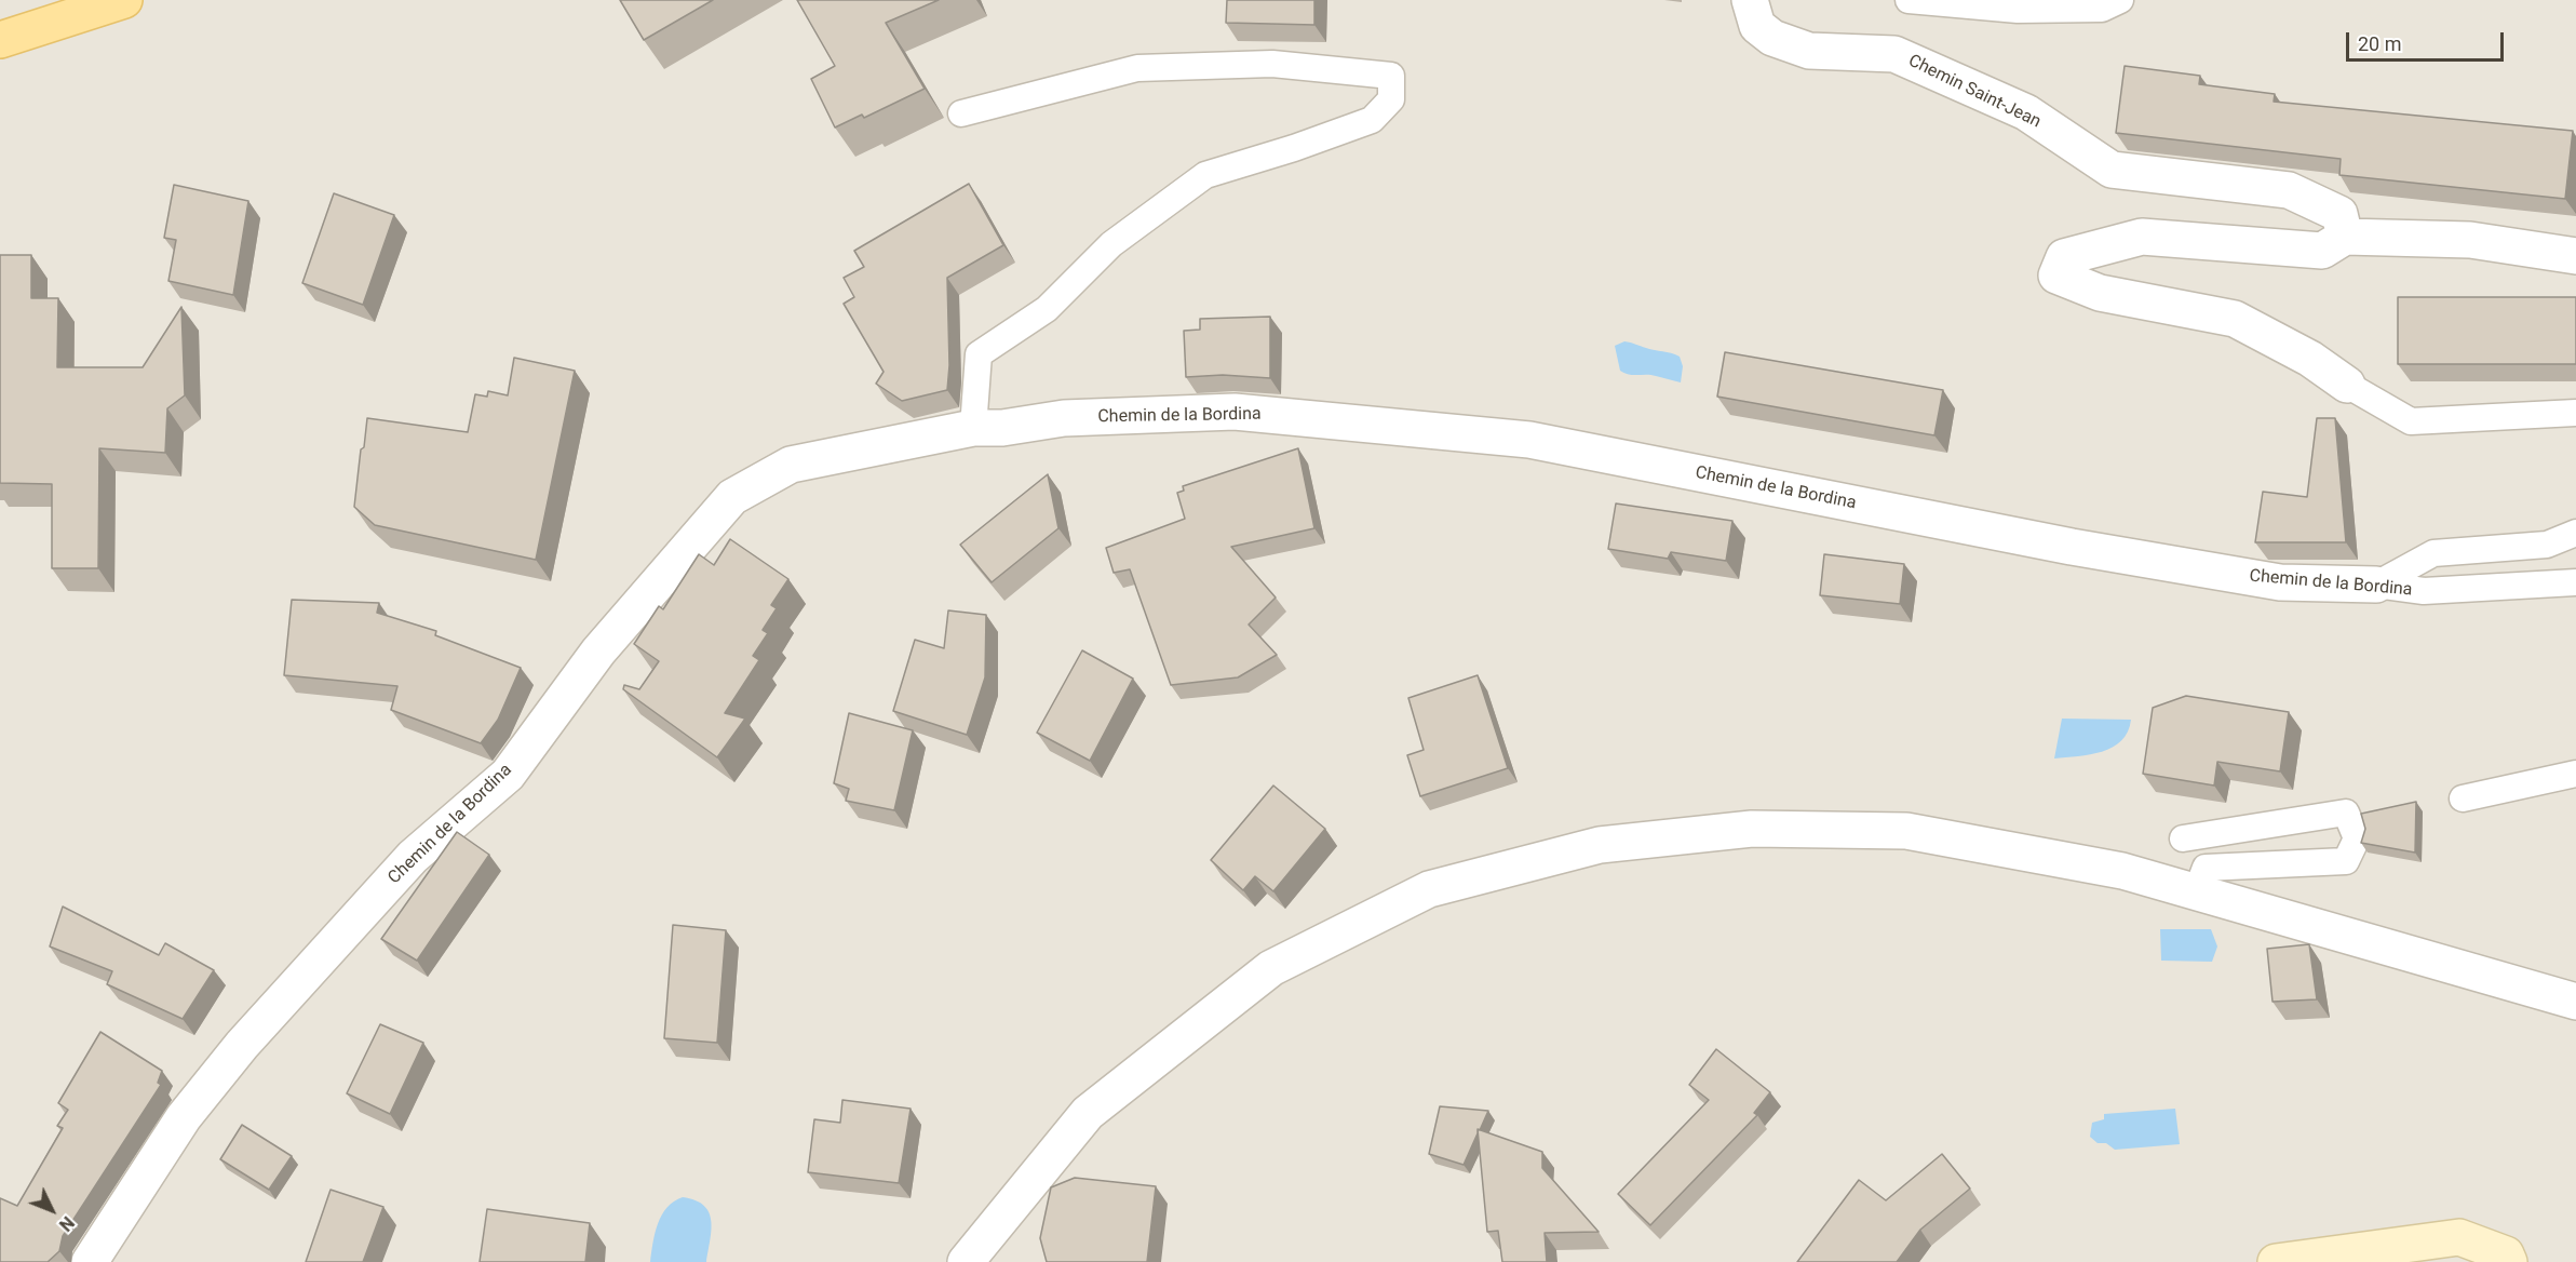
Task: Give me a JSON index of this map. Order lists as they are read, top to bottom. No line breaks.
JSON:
{"streets":{"street":["Chemin Saint-Jean","Chemin de la Bordina"]},"scale_bar":"20 m","north":"bottom right"}
